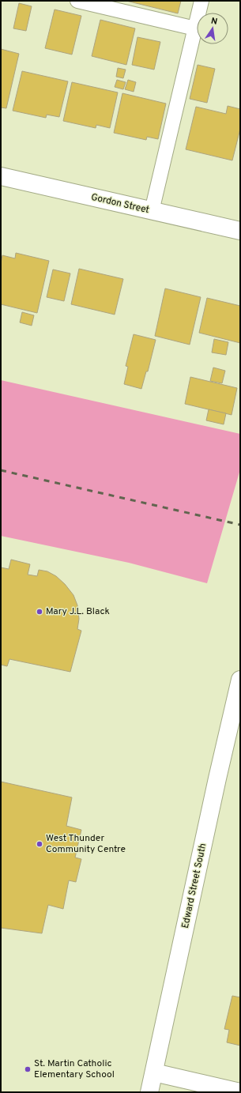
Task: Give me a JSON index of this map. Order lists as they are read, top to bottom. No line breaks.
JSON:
{"streets":{"main road":["Gordon Street","Edward Street South"]},"places":["Mary J.L. Black","West Thunder Community Centre","St. Martin Catholic Elementary School"],"north":"top"}
